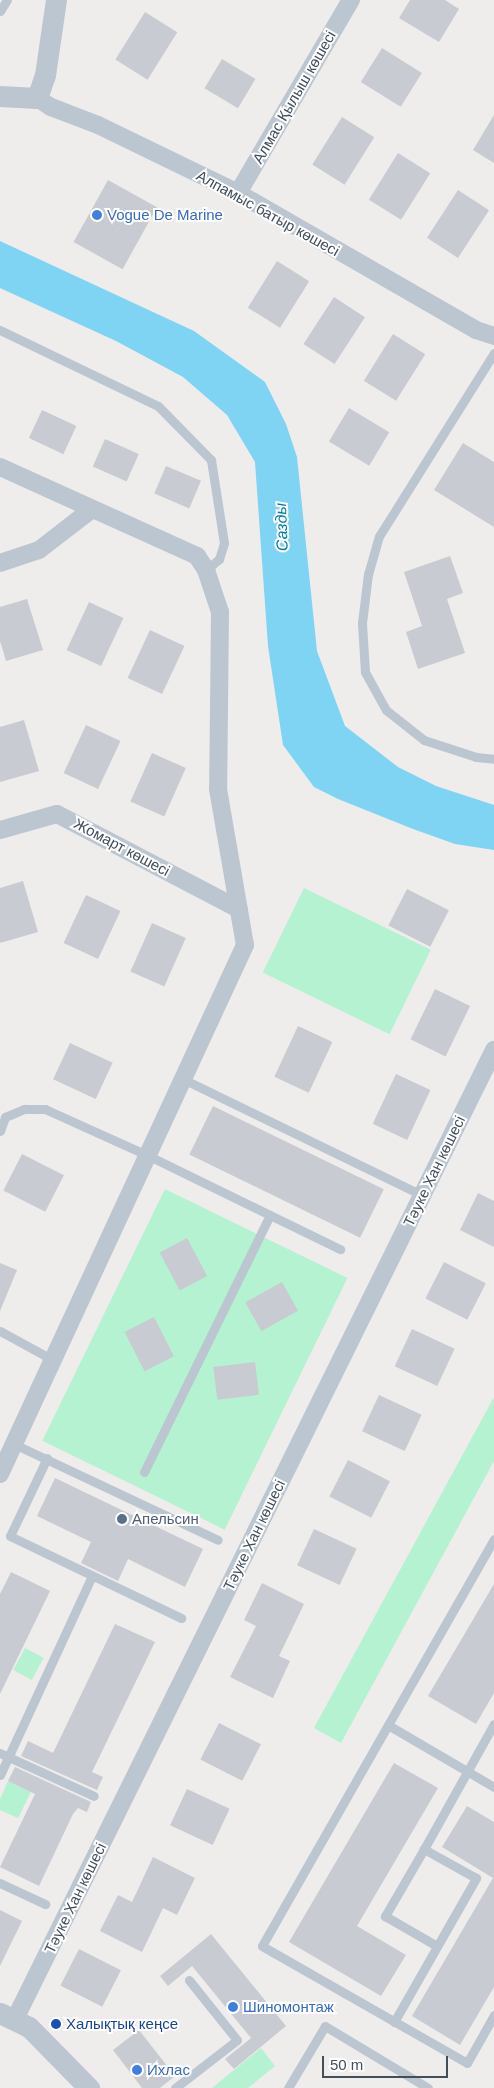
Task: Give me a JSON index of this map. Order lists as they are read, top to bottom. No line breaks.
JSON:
{"streets":{"street":["Алмас Қылыш көшесі","Алпамыс батыр көшесі","Жомарт көшесі","Тәуке Хан көшесі"]},"crossings":[["Алмас Қылыш көшесі","Алпамыс батыр көшесі"]],"water":["Сазды"],"places":["Vogue De Marine","Апельсин","Шиномонтаж","Халықтық кеңсе","Ихлас"],"scale_bar":"50 m"}
